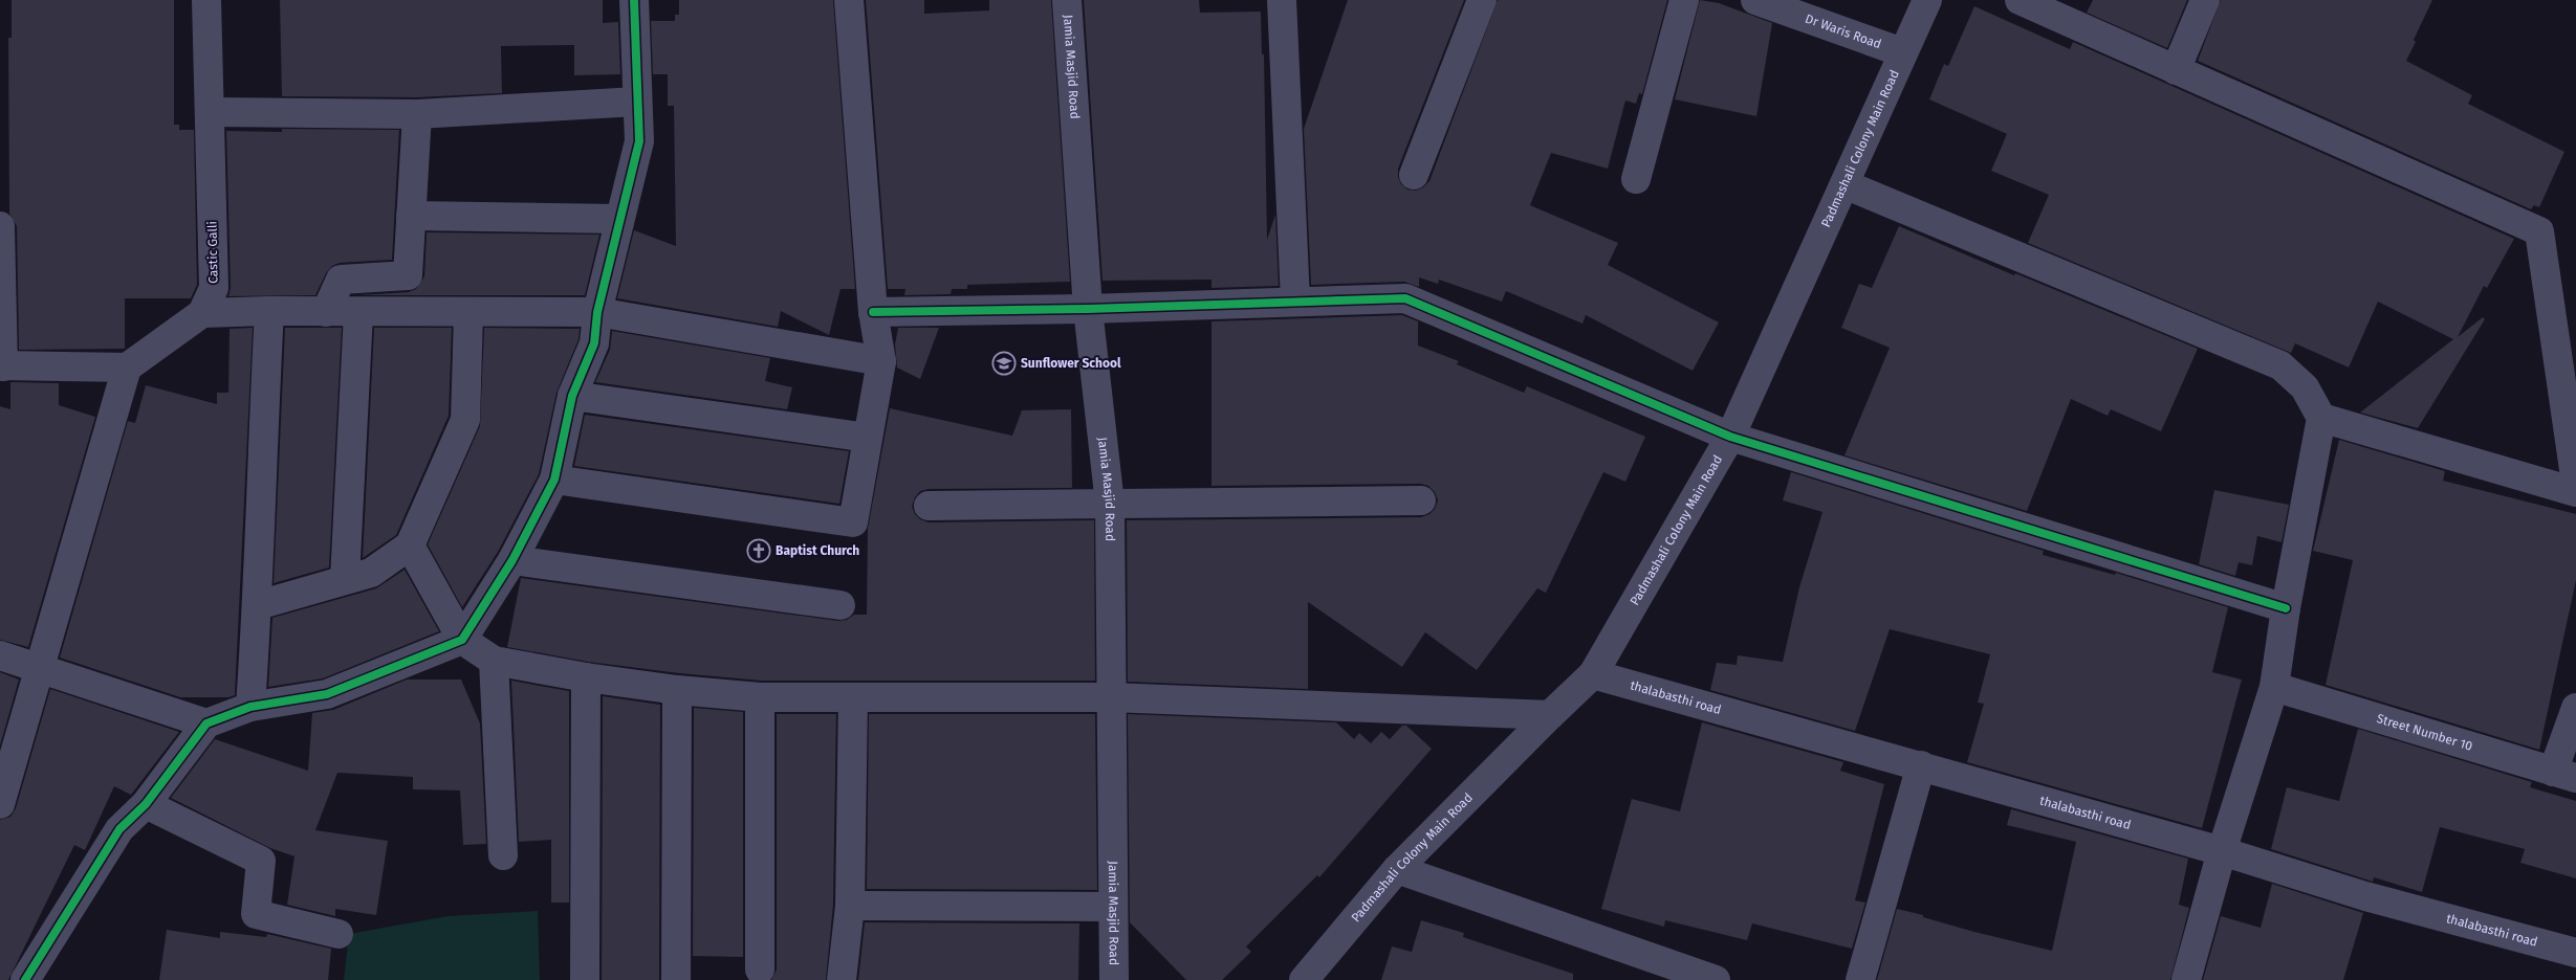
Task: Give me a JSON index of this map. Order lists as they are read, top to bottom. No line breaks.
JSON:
{"streets":{"street":["Dr Waris Road","Jamia Masjid Road","Padmashali Colony Main Road","Castic Galli","thalabasthi road","Street Number 10"]},"crossings":[["Dr Waris Road","Padmashali Colony Main Road"],["Padmashali Colony Main Road","thalabasthi road"]],"places":{"school or university":["Sunflower School"],"church":["Baptist Church"]}}
